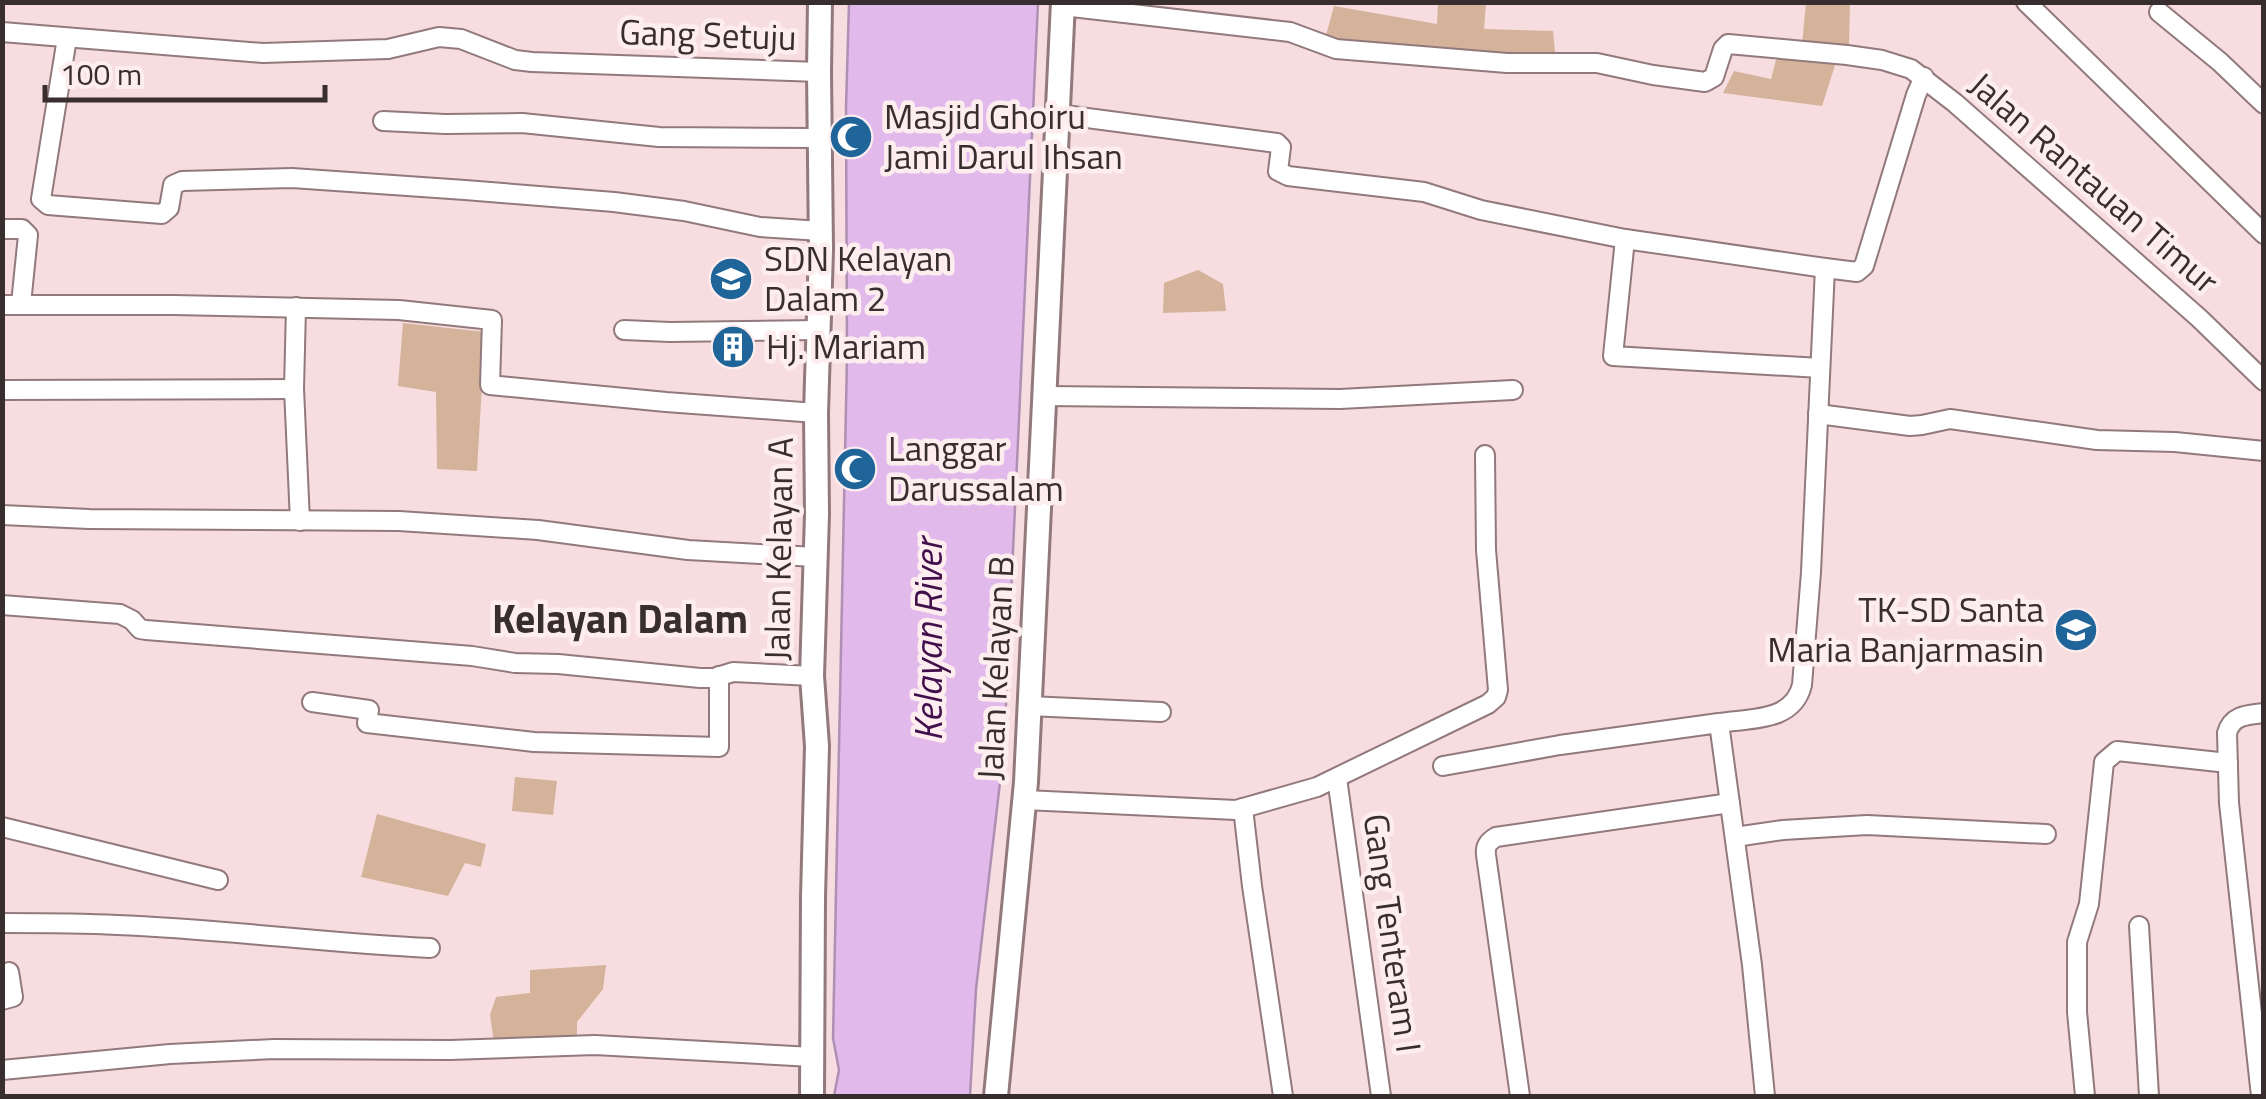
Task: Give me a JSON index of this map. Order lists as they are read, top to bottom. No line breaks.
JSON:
{"streets":{"street":["Gang Setuju","Jalan Rantauan Timur","Jalan Kelayan A","Jalan Kelayan B","Gang Tenteram I"]},"crossings":[["Gang Setuju","Jalan Kelayan A"]],"districts":["Kelayan Dalam"],"water":["Kelayan River"],"places":{"mosque":["Masjid Ghoiru Jami Darul Ihsan","Langgar Darussalam"],"school or university":["SDN Kelayan Dalam 2","TK-SD Santa Maria Banjarmasin"],"building":["Hj. Mariam"]},"scale_bar":"100 m"}
